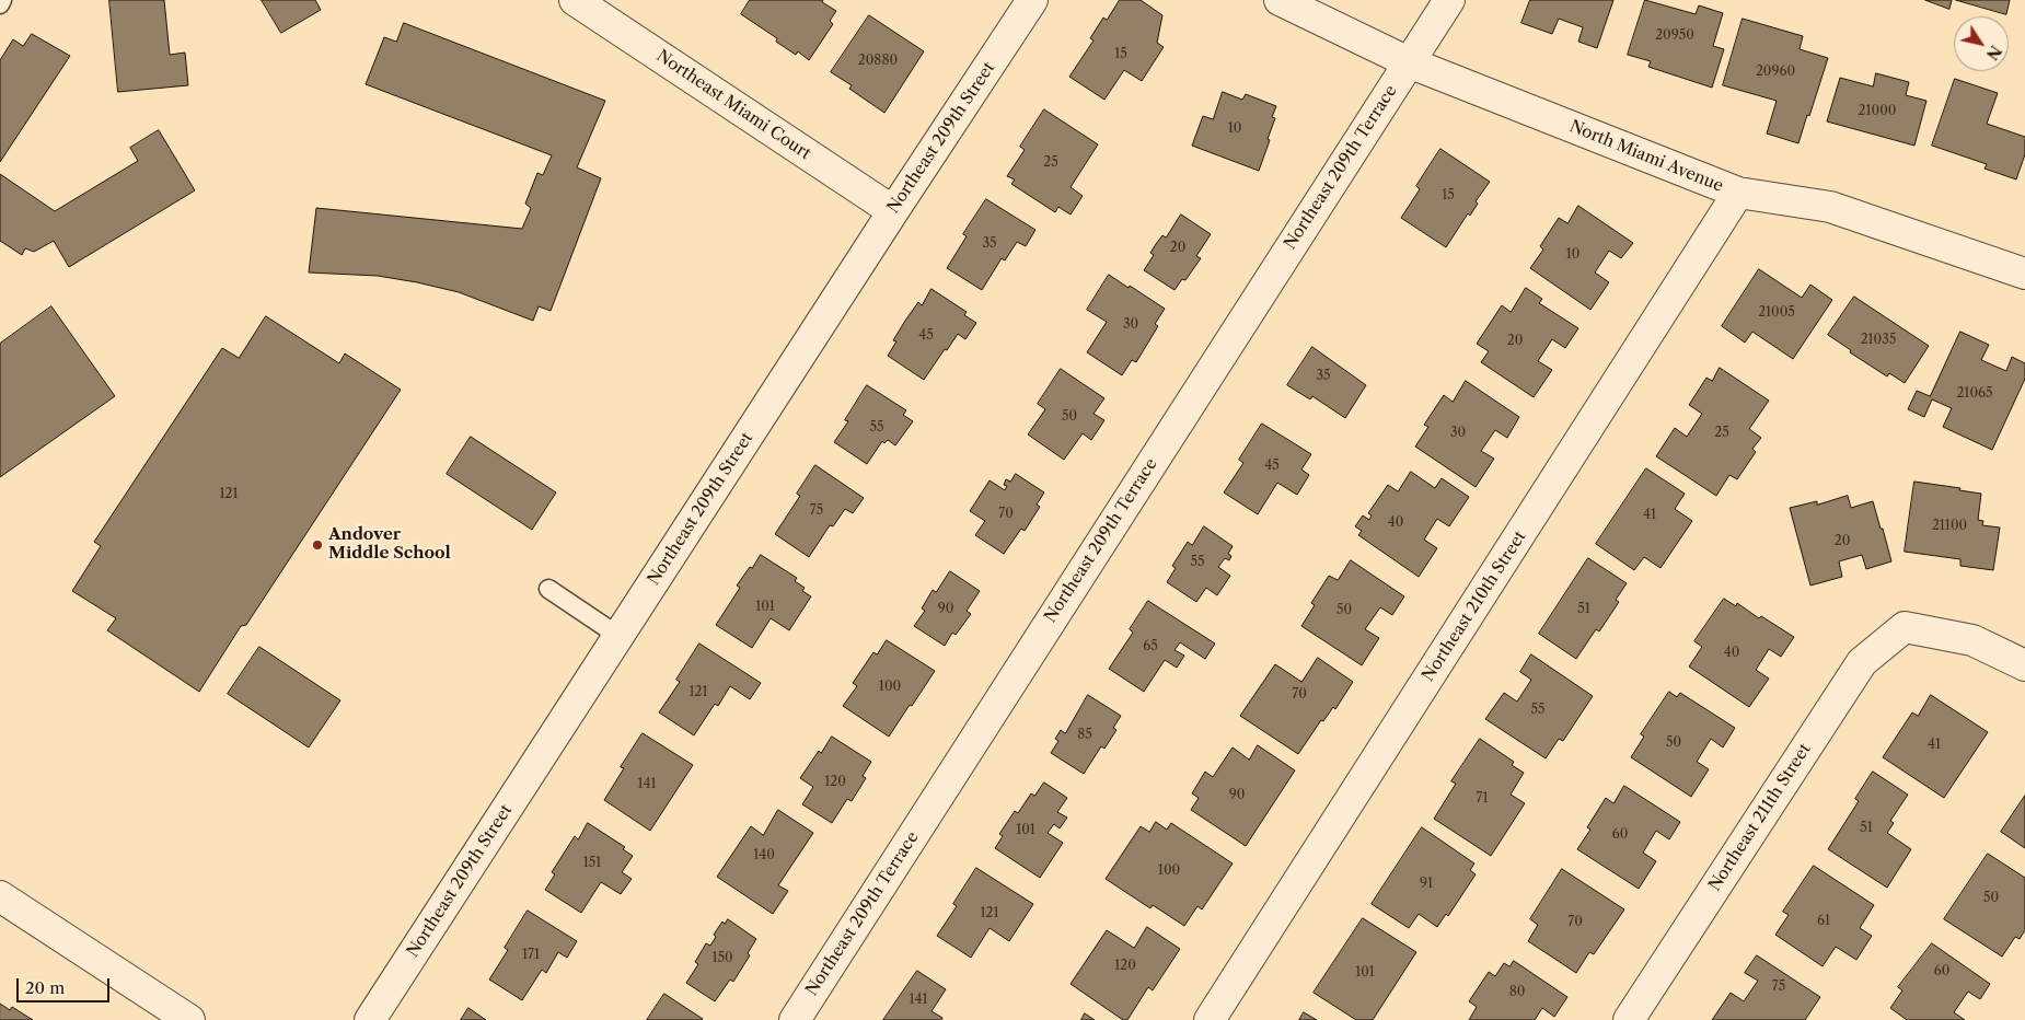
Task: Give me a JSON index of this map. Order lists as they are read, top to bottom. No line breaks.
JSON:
{"streets":{"street":["Northeast Miami Court","Northeast 209th Street","North Miami Avenue","Northeast 209th Terrace","Northeast 210th Street","Northeast 211th Street"]},"crossings":[["Northeast Miami Court","Northeast 209th Street"],["North Miami Avenue","Northeast 209th Terrace"],["North Miami Avenue","Northeast 210th Street"]],"places":["Andover Middle School"],"house_numbers":["20950","15","20880","20960","21000","10","25","15","35","20","10","21005","30","45","21035","20","35","21065","50","55","30","25","45","121","75","70","41","40","21100","20","55","101","90","51","50","65","40","100","121","70","55","85","50","41","120","141","90","71","51","101","60","140","151","100","91","50","121","61","70","171","150","120","60","101","75","80","141"],"scale_bar":"20 m","north":"bottom right"}
